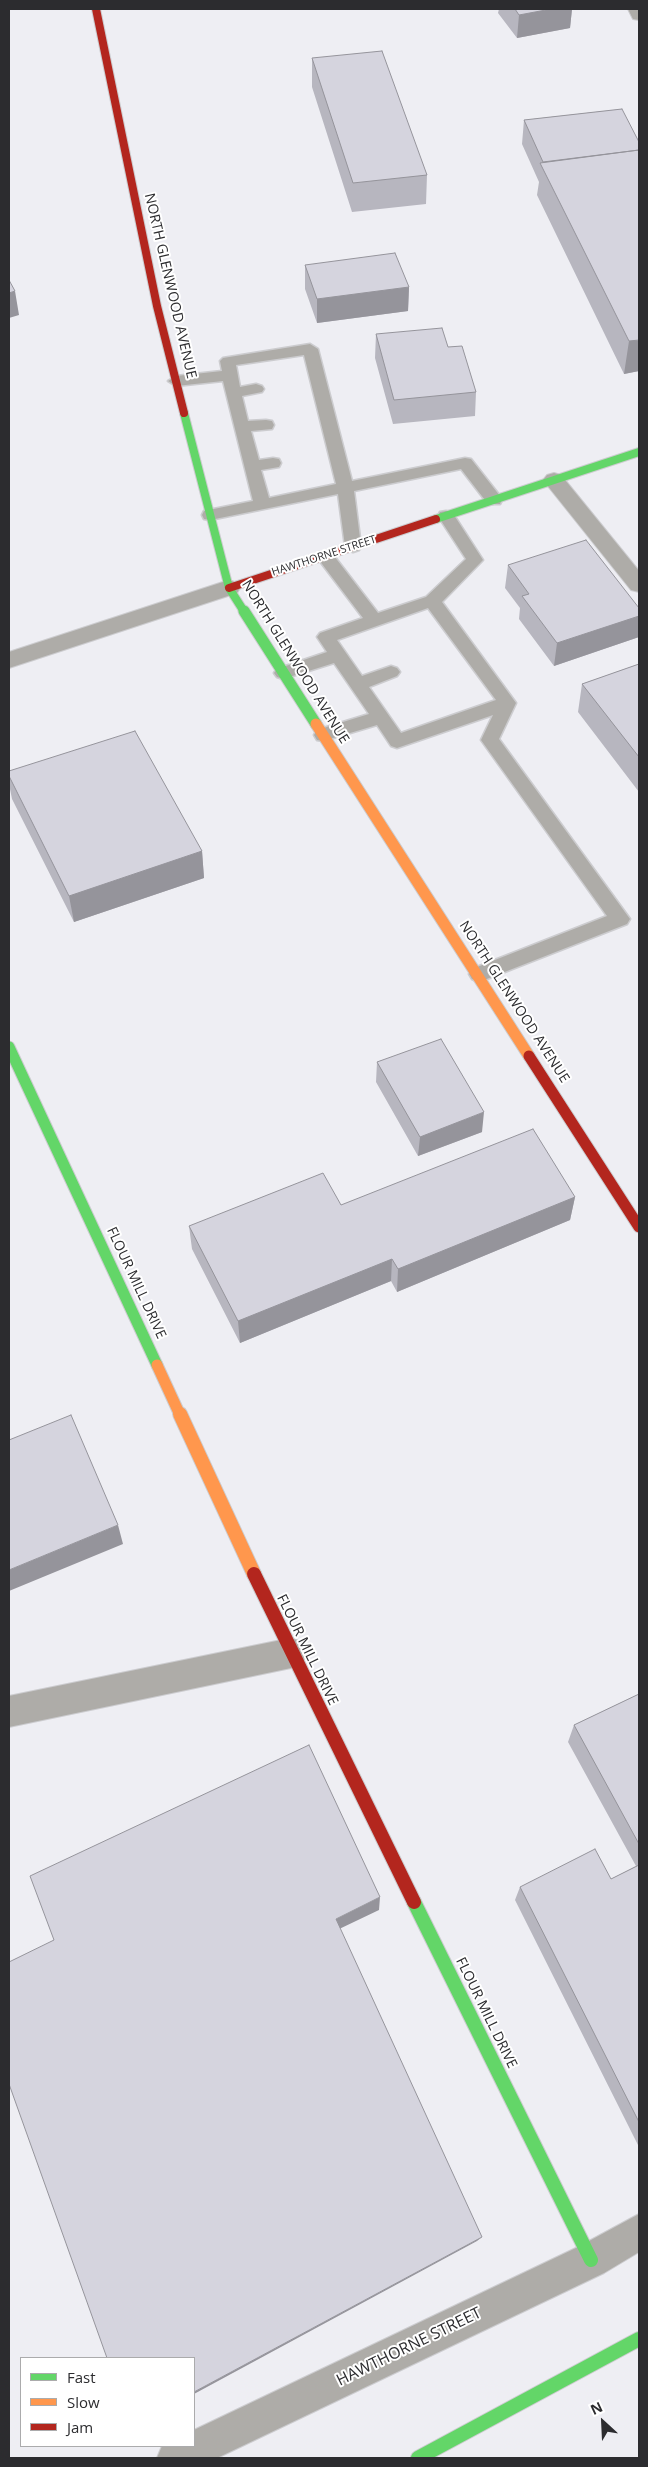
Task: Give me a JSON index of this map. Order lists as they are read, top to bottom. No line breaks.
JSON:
{"streets":{"main road":["NORTH GLENWOOD AVENUE","HAWTHORNE STREET","FLOUR MILL DRIVE"]},"crossings":[["NORTH GLENWOOD AVENUE","HAWTHORNE STREET"],["HAWTHORNE STREET","FLOUR MILL DRIVE"]],"legend":["Fast","Slow","Jam"],"north":"top left"}
